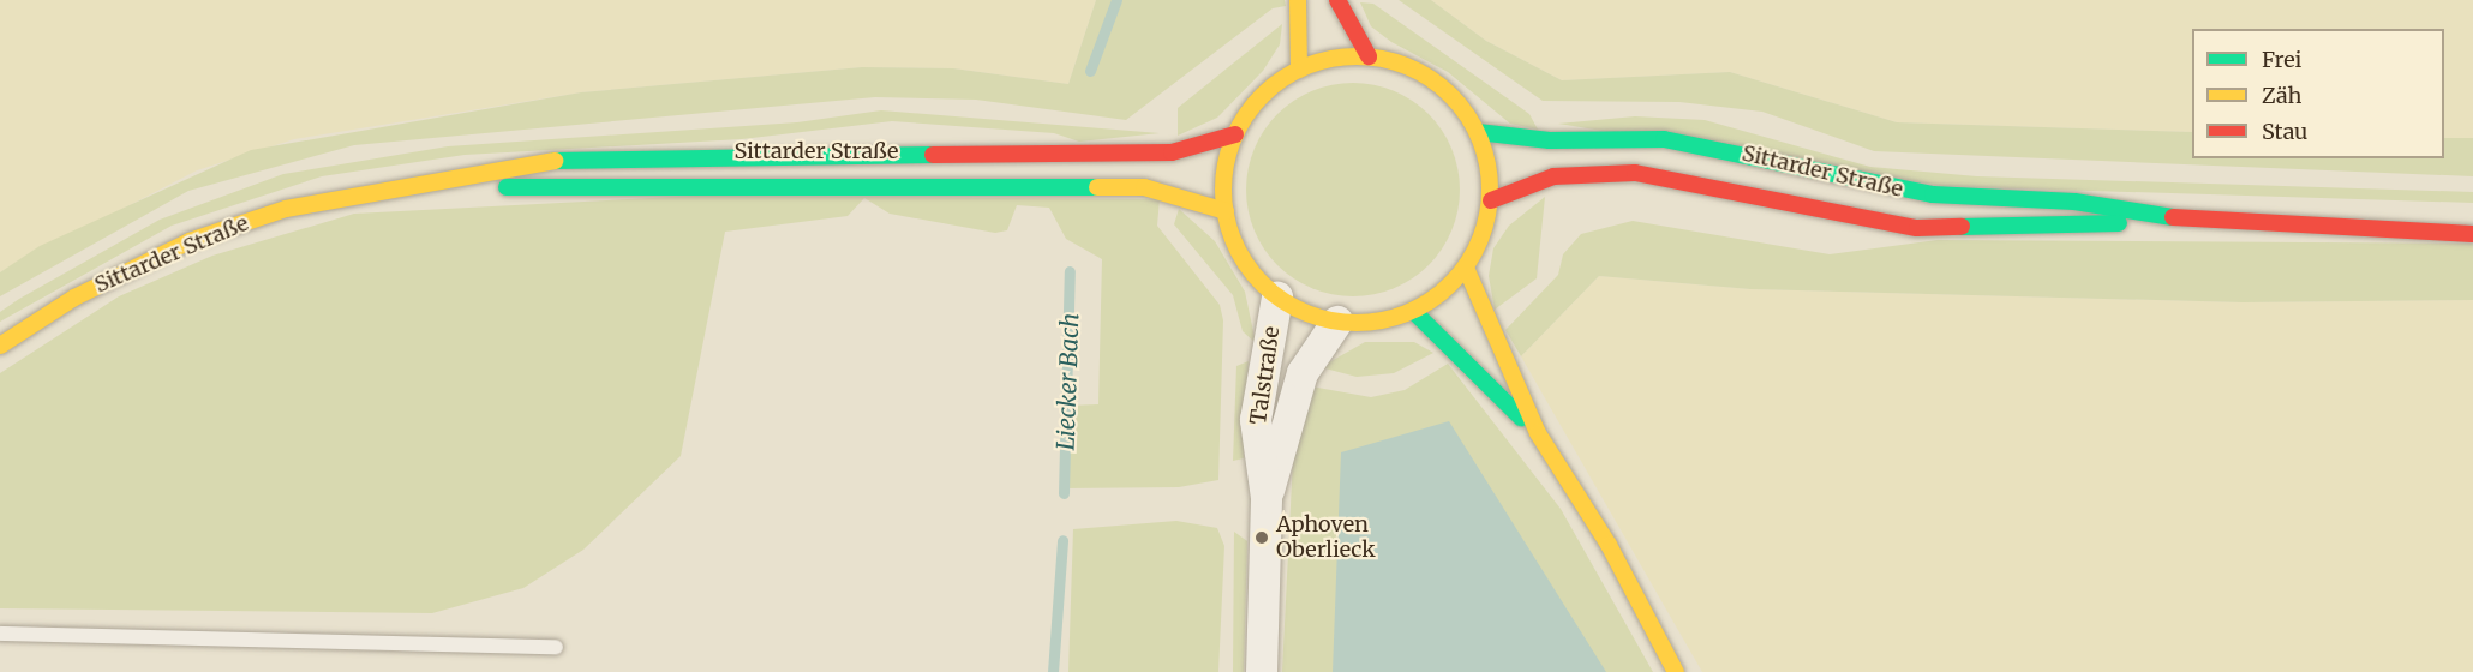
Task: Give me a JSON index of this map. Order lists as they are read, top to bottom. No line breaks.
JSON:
{"streets":{"main road":["Sittarder Straße"],"street":["Talstraße"]},"water":["Liecker Bach"],"places":["Aphoven Oberlieck"],"legend":["Frei","Zäh","Stau"]}
